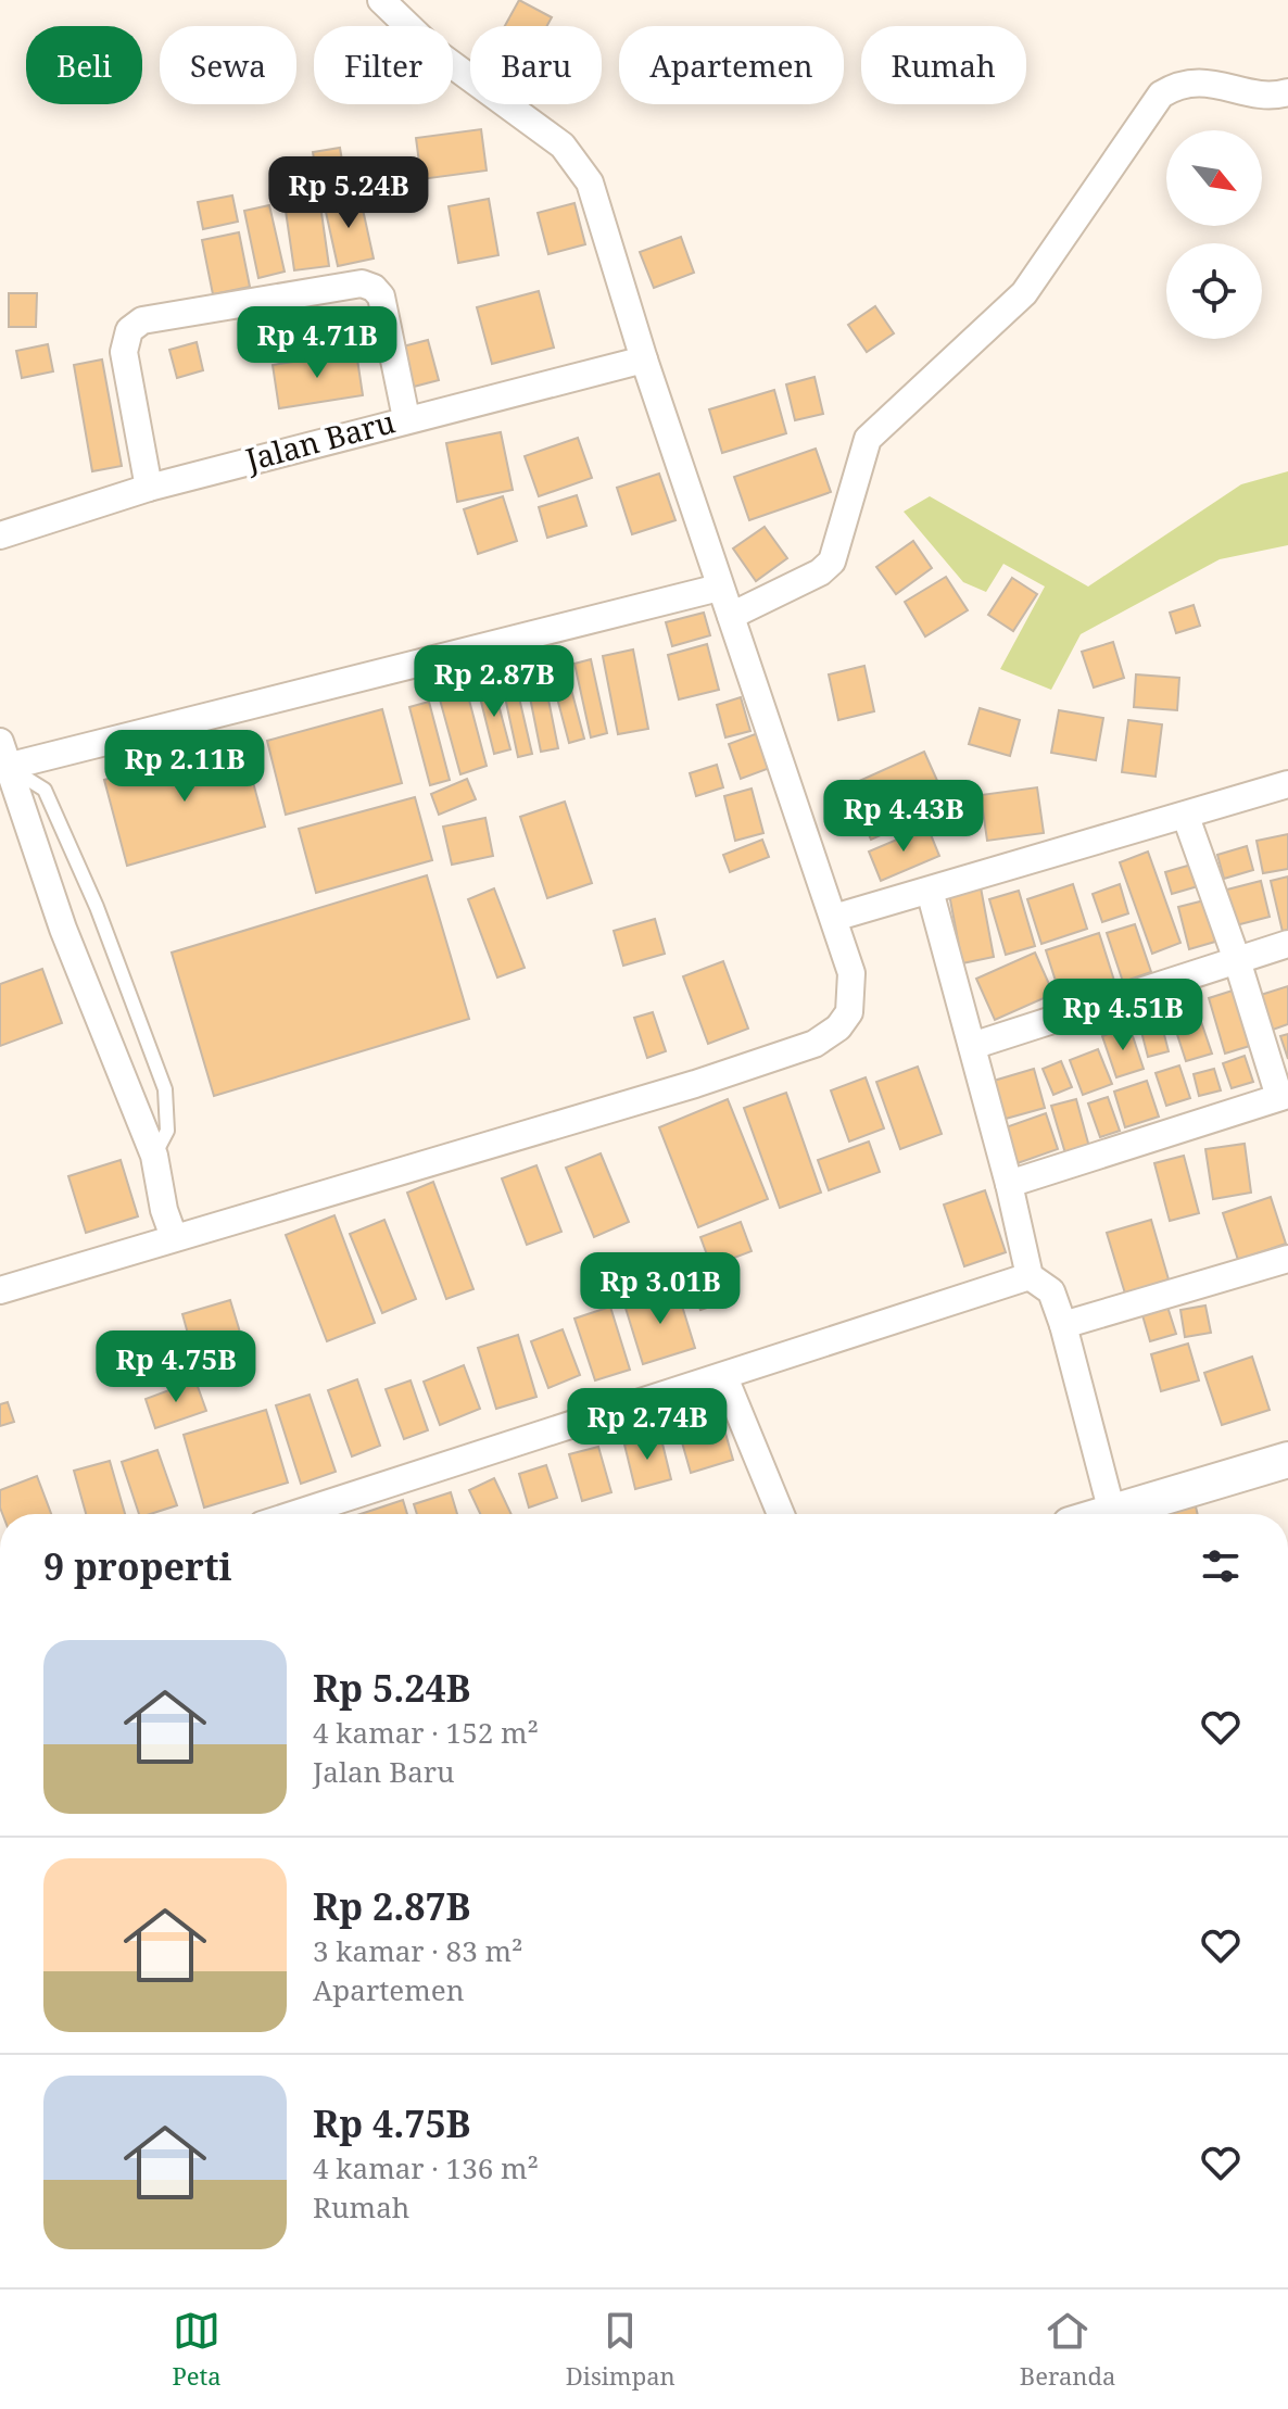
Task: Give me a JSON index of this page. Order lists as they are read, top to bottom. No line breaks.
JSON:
{"streets":{"street":["Jalan Baru"]},"north":"bottom right","page":{"chip":["Beli","Sewa","Filter","Baru","Apartemen","Rumah"],"price":["Rp 5.24B","Rp 4.71B","Rp 2.87B","Rp 2.11B","Rp 4.43B","Rp 4.51B","Rp 3.01B","Rp 4.75B","Rp 2.74B"],"heading":"9 properti","list":[{"name":"Rp 5.24B","note":"4 kamar · 152 m² · Jalan Baru"},{"name":"Rp 2.87B","note":"3 kamar · 83 m² · Apartemen"},{"name":"Rp 4.75B","note":"4 kamar · 136 m² · Rumah"}],"tabs":["Peta","Disimpan","Beranda"]}}
